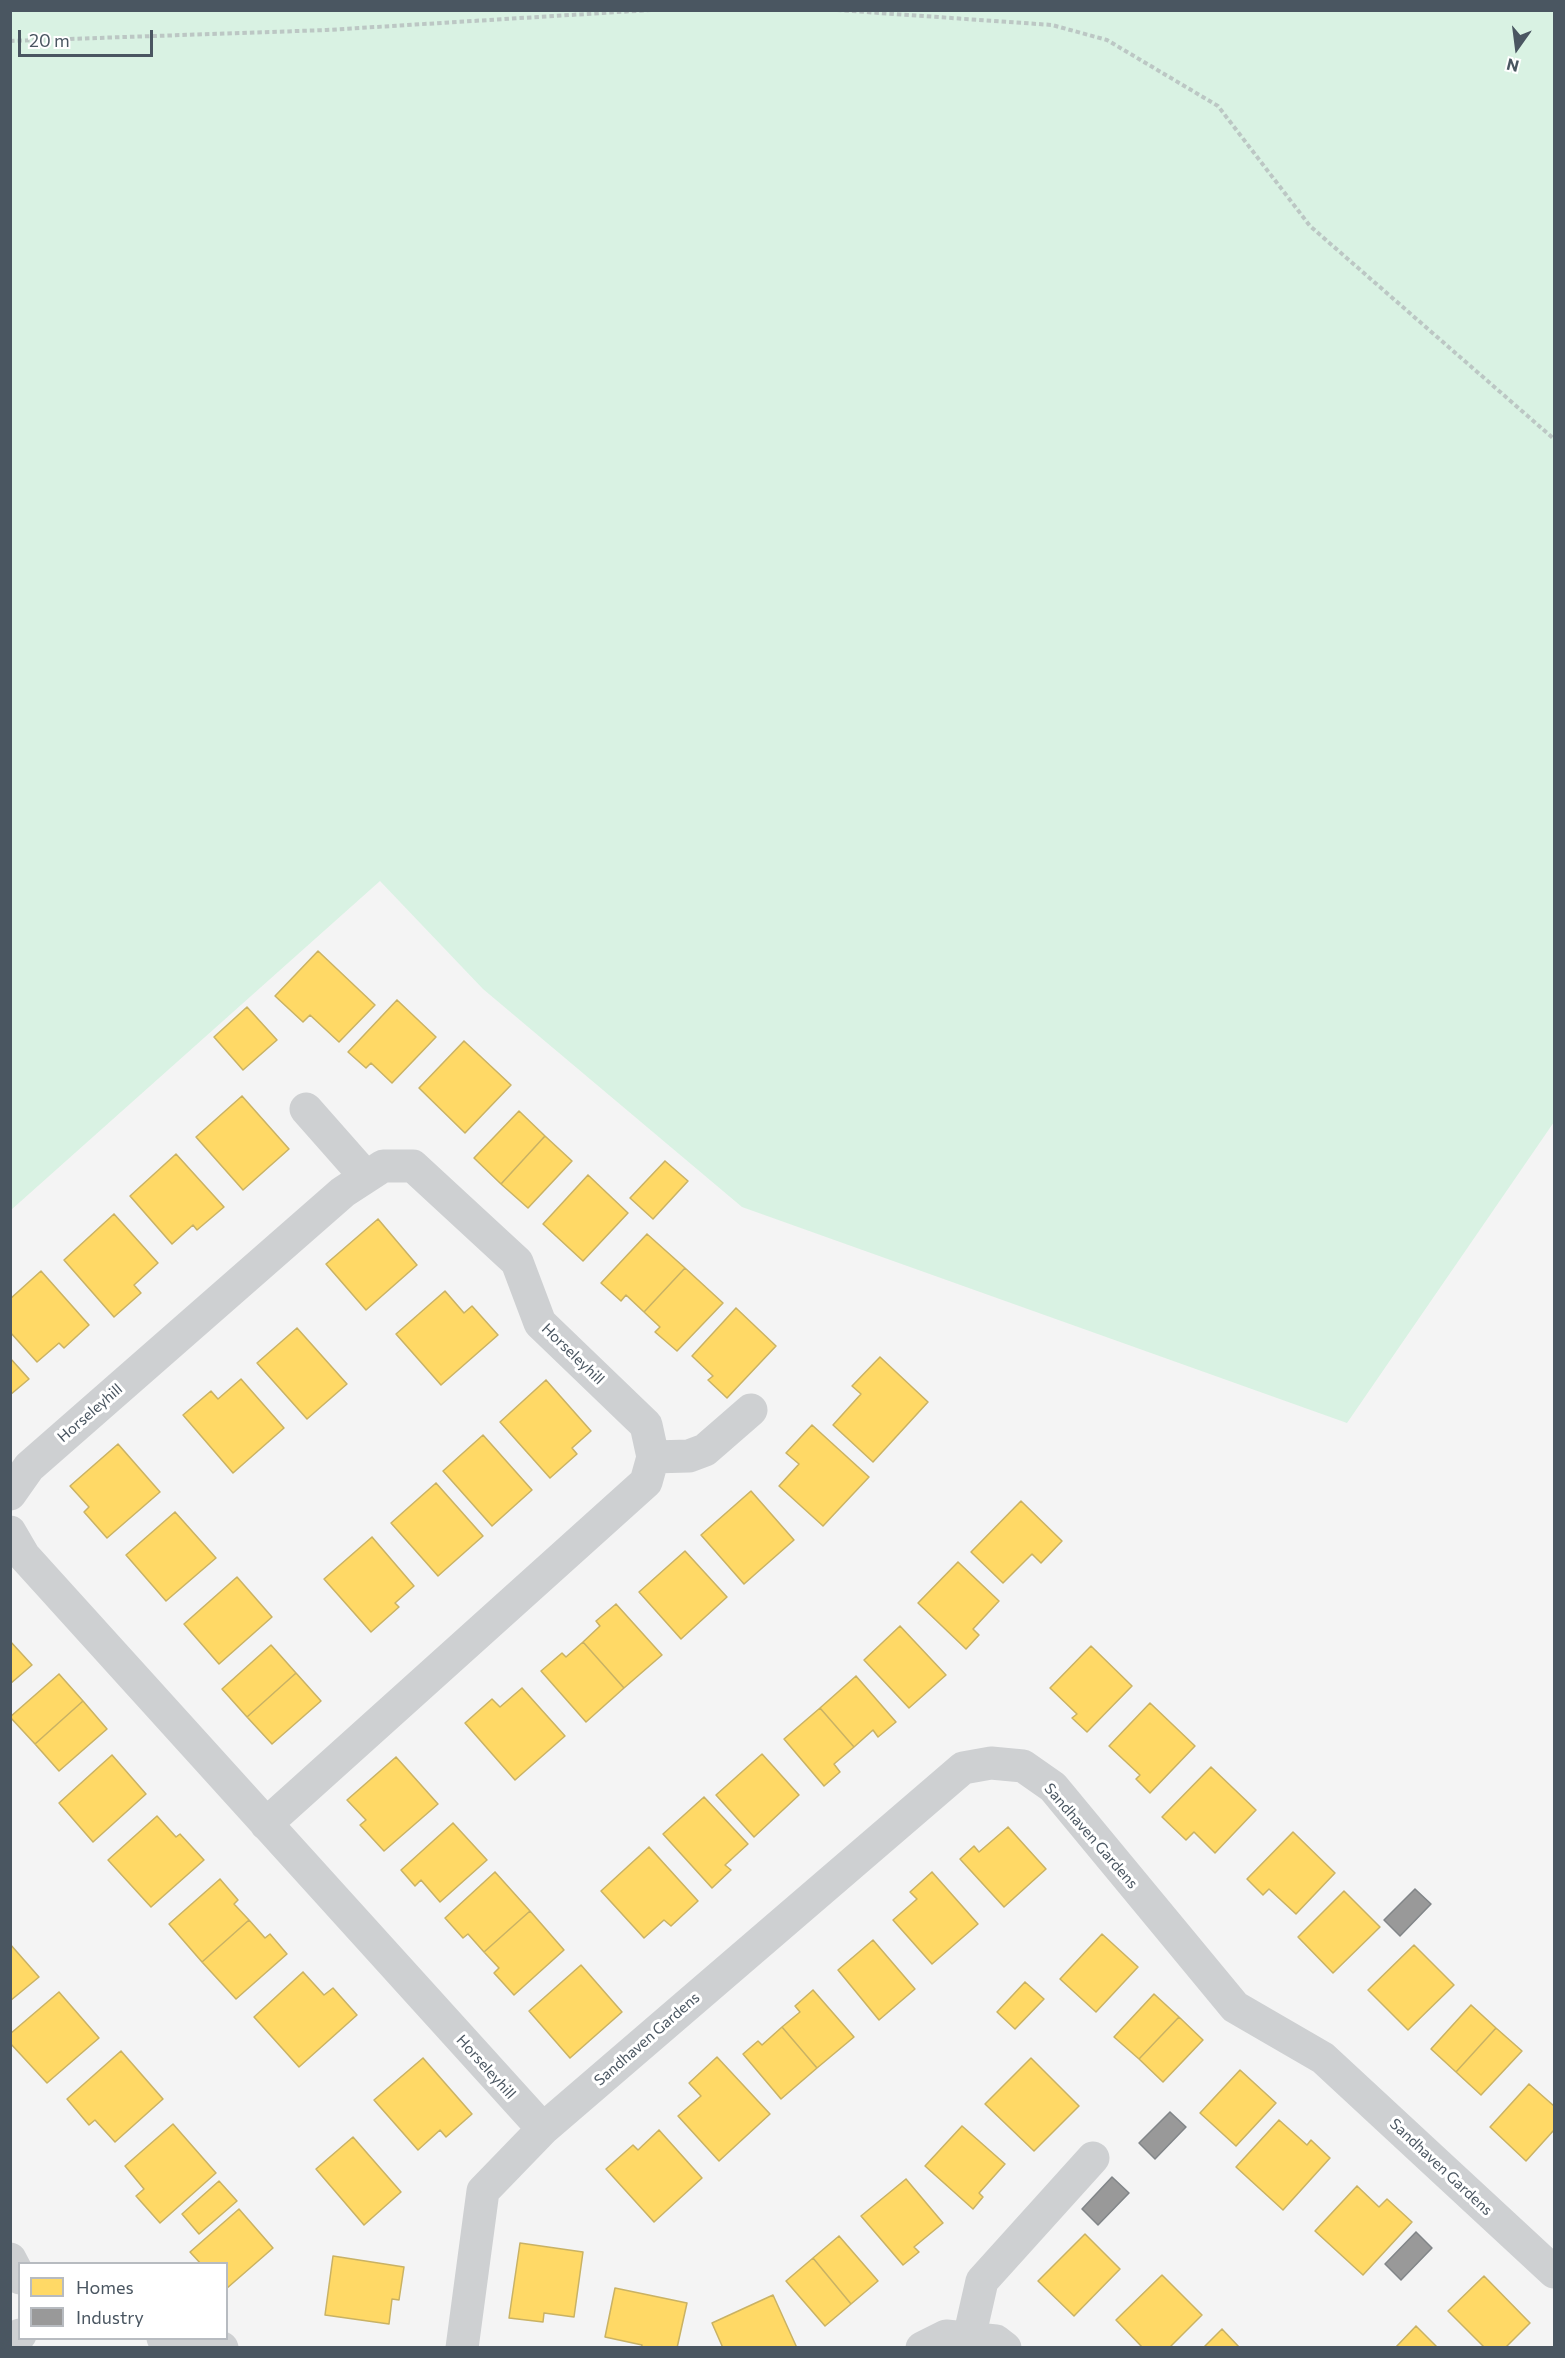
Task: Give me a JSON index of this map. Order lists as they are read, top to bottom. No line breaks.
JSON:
{"streets":{"street":["Horseleyhill","Sandhaven Gardens"]},"crossings":[["Horseleyhill","Sandhaven Gardens"]],"legend":["Homes","Industry"],"scale_bar":"20 m","north":"bottom"}
